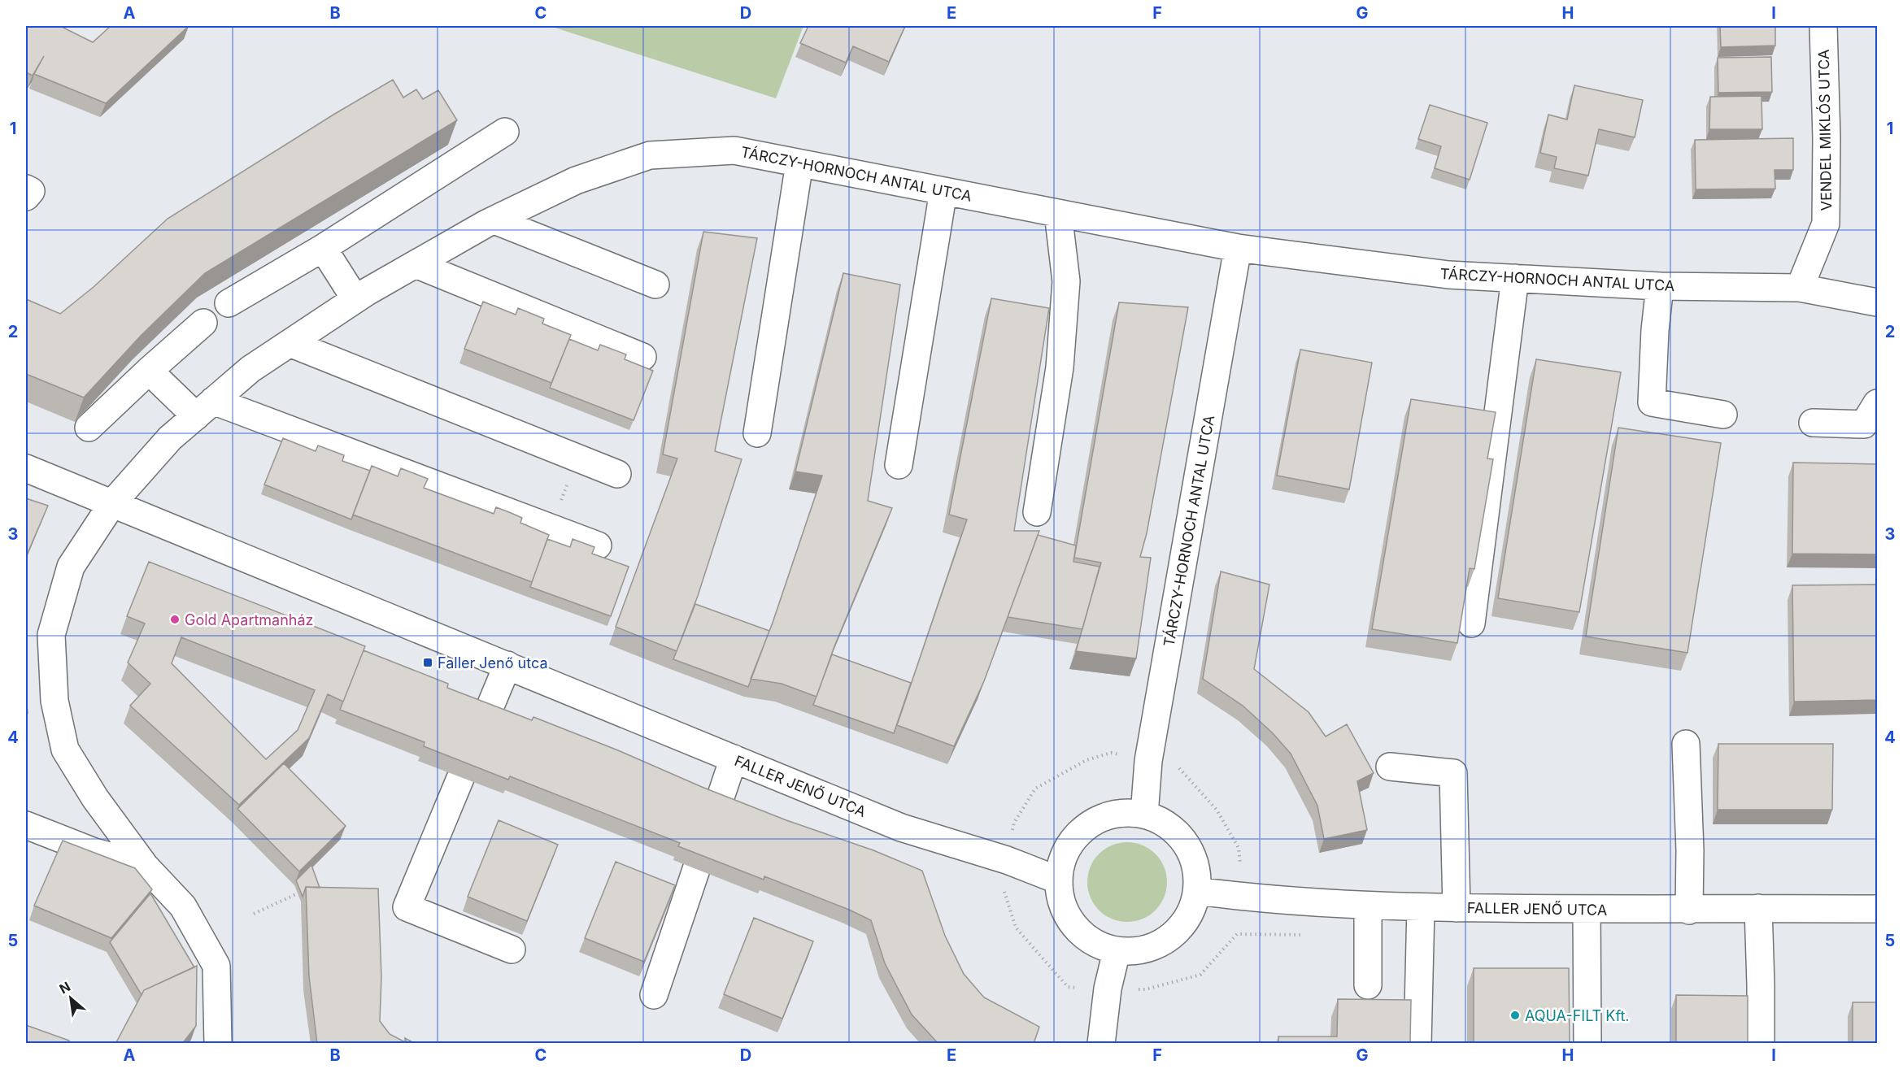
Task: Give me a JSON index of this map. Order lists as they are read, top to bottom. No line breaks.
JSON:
{"streets":{"street":["VENDEL MIKLÓS UTCA","TÁRCZY-HORNOCH ANTAL UTCA","FALLER JENŐ UTCA"]},"crossings":[["VENDEL MIKLÓS UTCA","TÁRCZY-HORNOCH ANTAL UTCA"],["TÁRCZY-HORNOCH ANTAL UTCA","FALLER JENŐ UTCA"]],"places":{"other":["Gold Apartmanház","AQUA-FILT Kft."],"transit":["Faller Jenő utca"]},"north":"top left","grid":{"columns":["A","B","C","D","E","F","G","H","I"],"rows":["1","2","3","4","5"]}}
